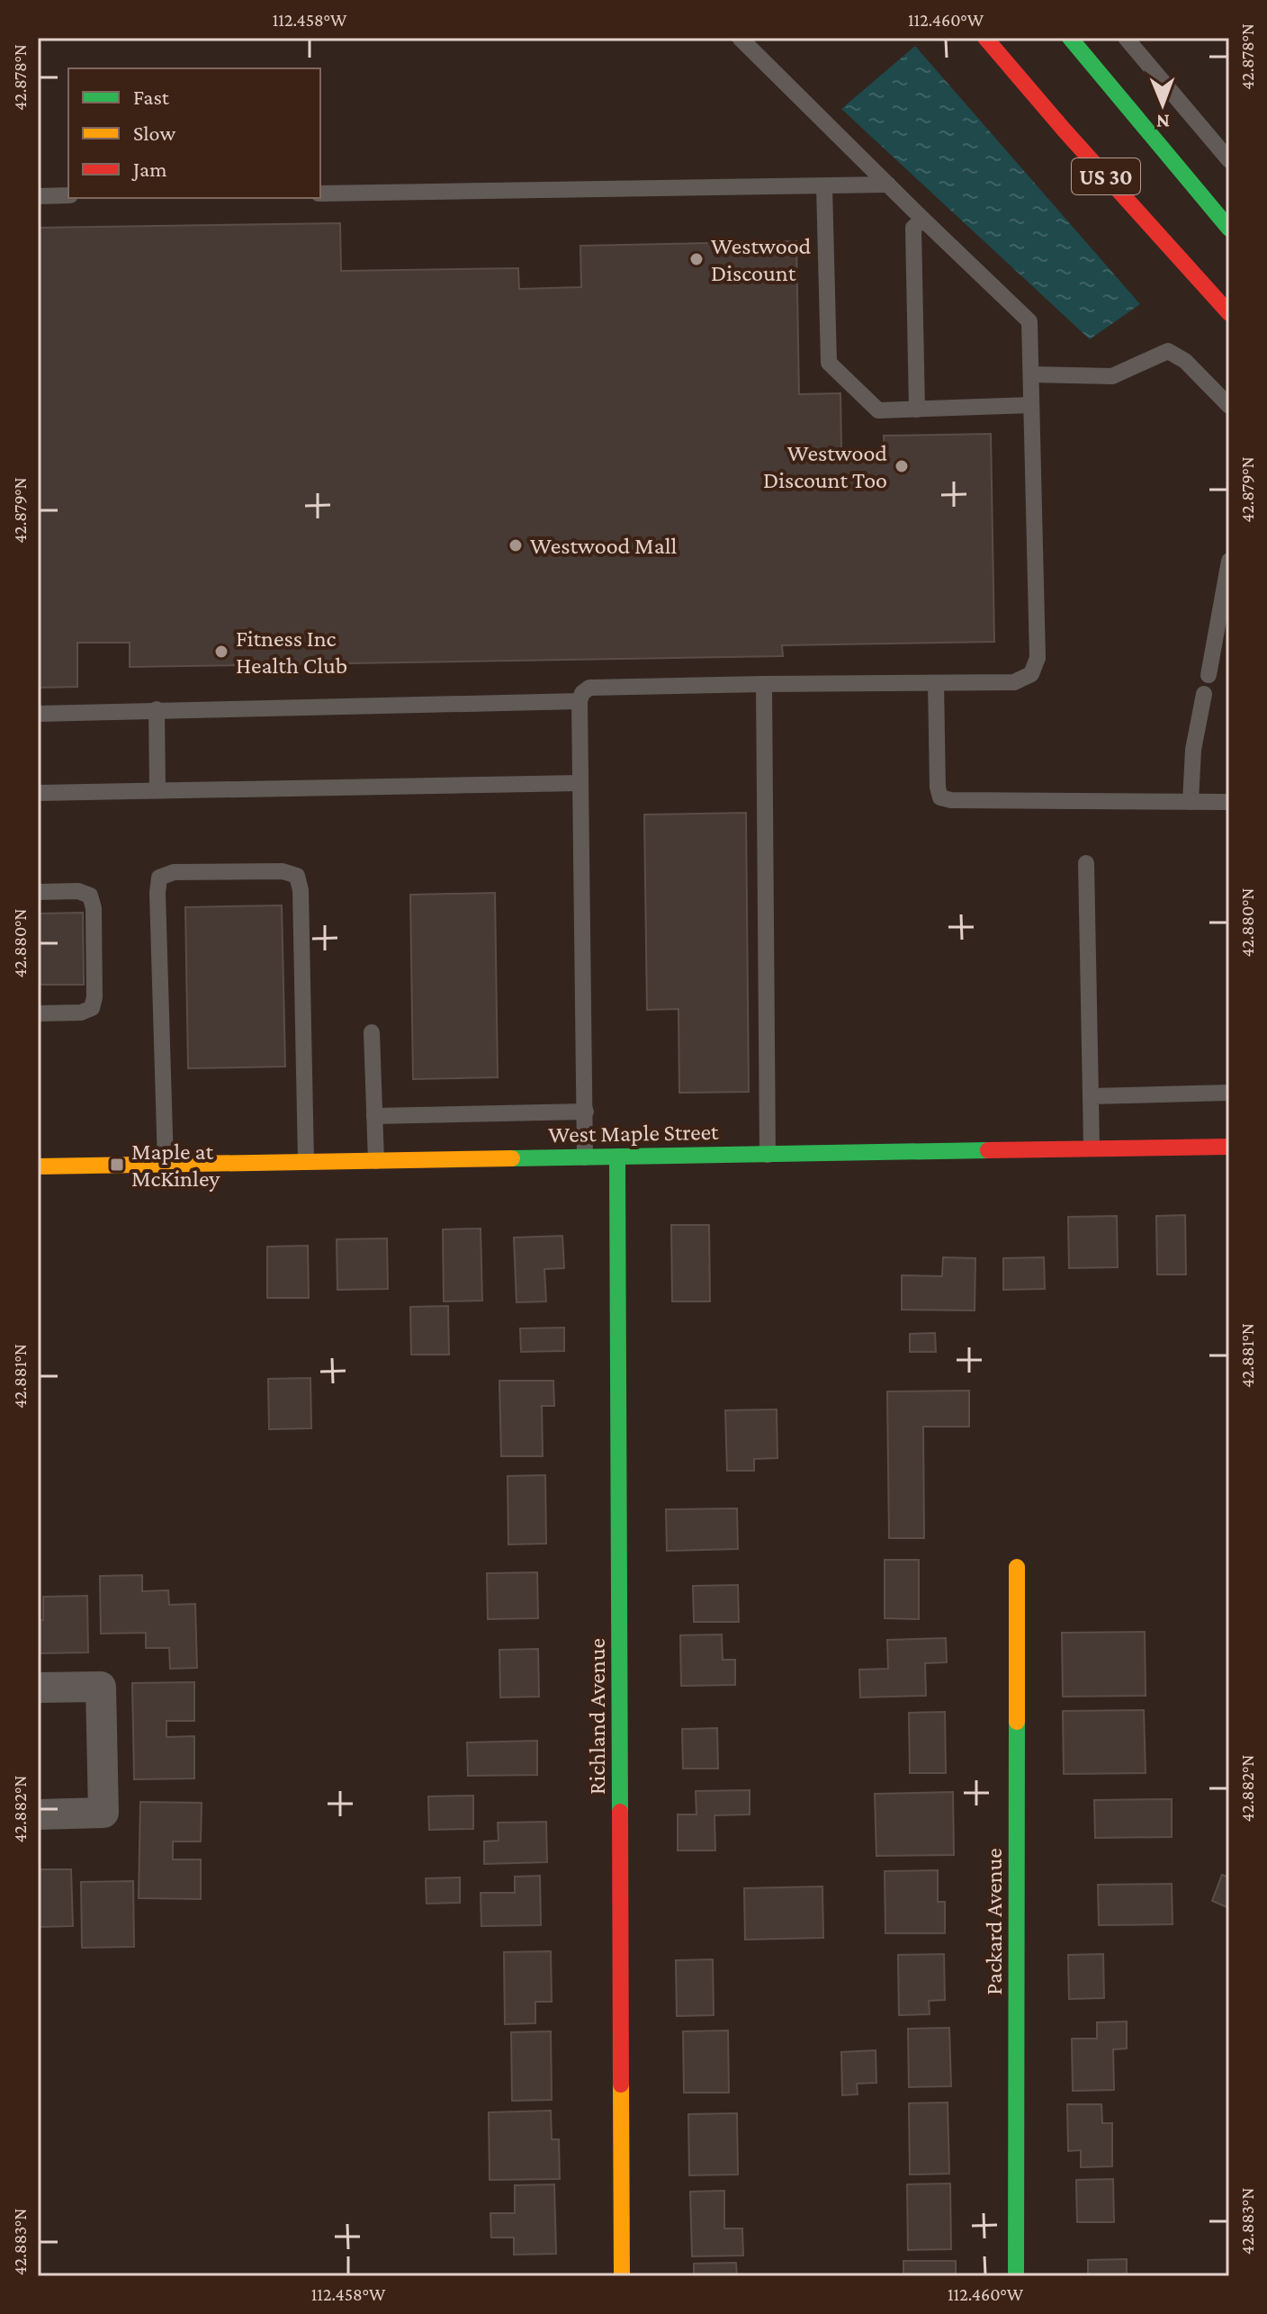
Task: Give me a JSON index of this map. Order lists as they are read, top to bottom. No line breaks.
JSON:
{"streets":{"street":["US 30","West Maple Street","Richland Avenue","Packard Avenue"]},"crossings":[["West Maple Street","Richland Avenue"]],"places":{"other":["Westwood Discount","Westwood Discount Too","Westwood Mall","Fitness Inc Health Club"],"transit":["Maple at McKinley"]},"legend":["Fast","Slow","Jam"],"north":"bottom","coordinates":["112.458°W","112.460°W","42.878°N","42.879°N","42.880°N","42.881°N","42.882°N","42.883°N"]}
